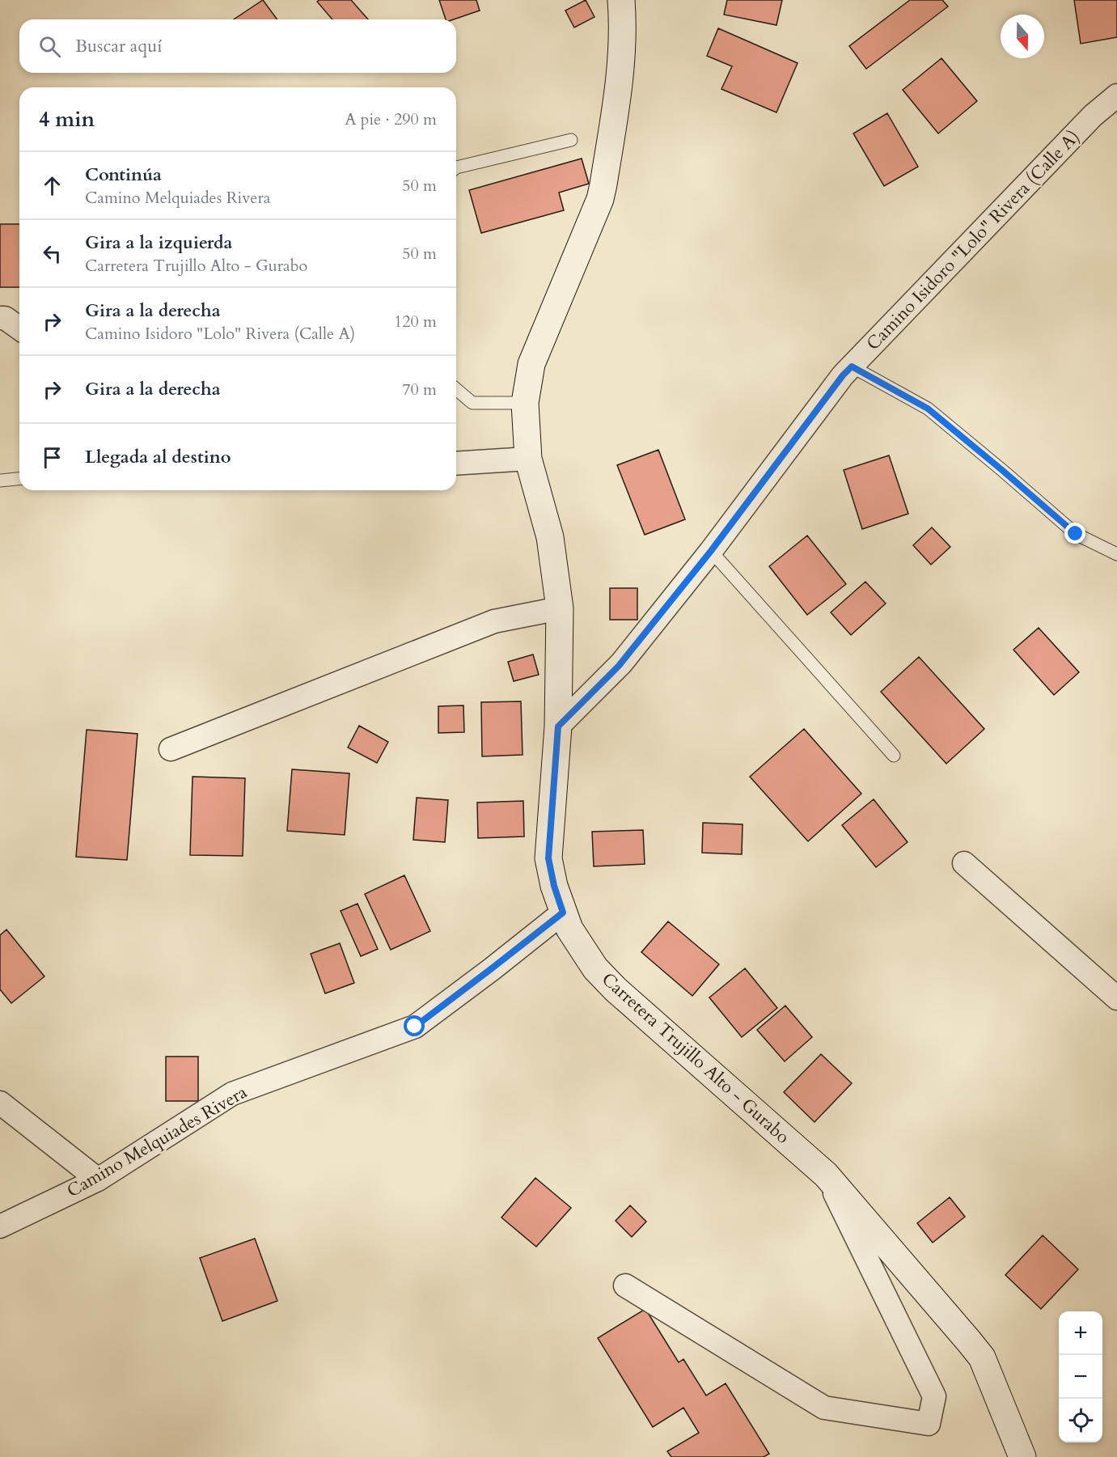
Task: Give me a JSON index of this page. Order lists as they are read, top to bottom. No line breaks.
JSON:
{"streets":{"main road":["Carretera Trujillo Alto - Gurabo"],"street":["Camino Isidoro \"Lolo\" Rivera (Calle A)","Camino Melquiades Rivera"]},"crossings":[["Camino Isidoro \"Lolo\" Rivera (Calle A)","Carretera Trujillo Alto - Gurabo"],["Carretera Trujillo Alto - Gurabo","Camino Melquiades Rivera"]],"north":"bottom","page":{"search":"Buscar aquí","heading":["4 min","A pie · 290 m"],"list":[["Continúa","Camino Melquiades Rivera","50 m"],["Gira a la izquierda","Carretera Trujillo Alto - Gurabo","50 m"],["Gira a la derecha","Camino Isidoro \"Lolo\" Rivera (Calle A)","120 m"],["Gira a la derecha","70 m"],"Llegada al destino"],"map_buttons":["+","−"]}}
